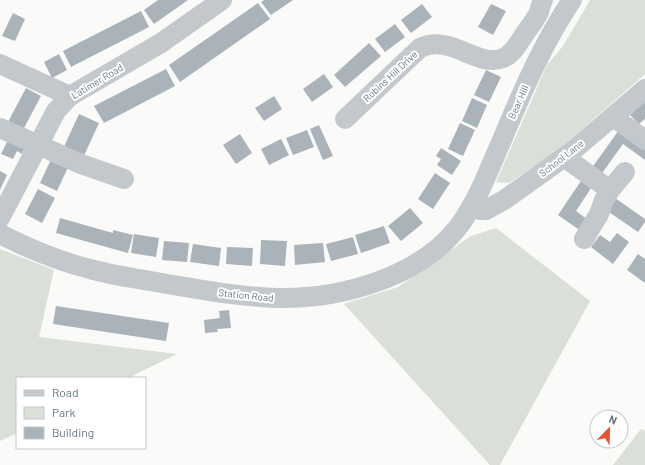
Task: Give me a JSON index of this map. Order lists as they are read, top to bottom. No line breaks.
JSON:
{"streets":{"street":["Robins Hill Drive","Latimer Road","Bear Hill","School Lane","Station Road"]},"crossings":[["Bear Hill","School Lane"],["Bear Hill","Station Road"],["School Lane","Station Road"]],"legend":["Road","Park","Building"],"north":"top right"}
